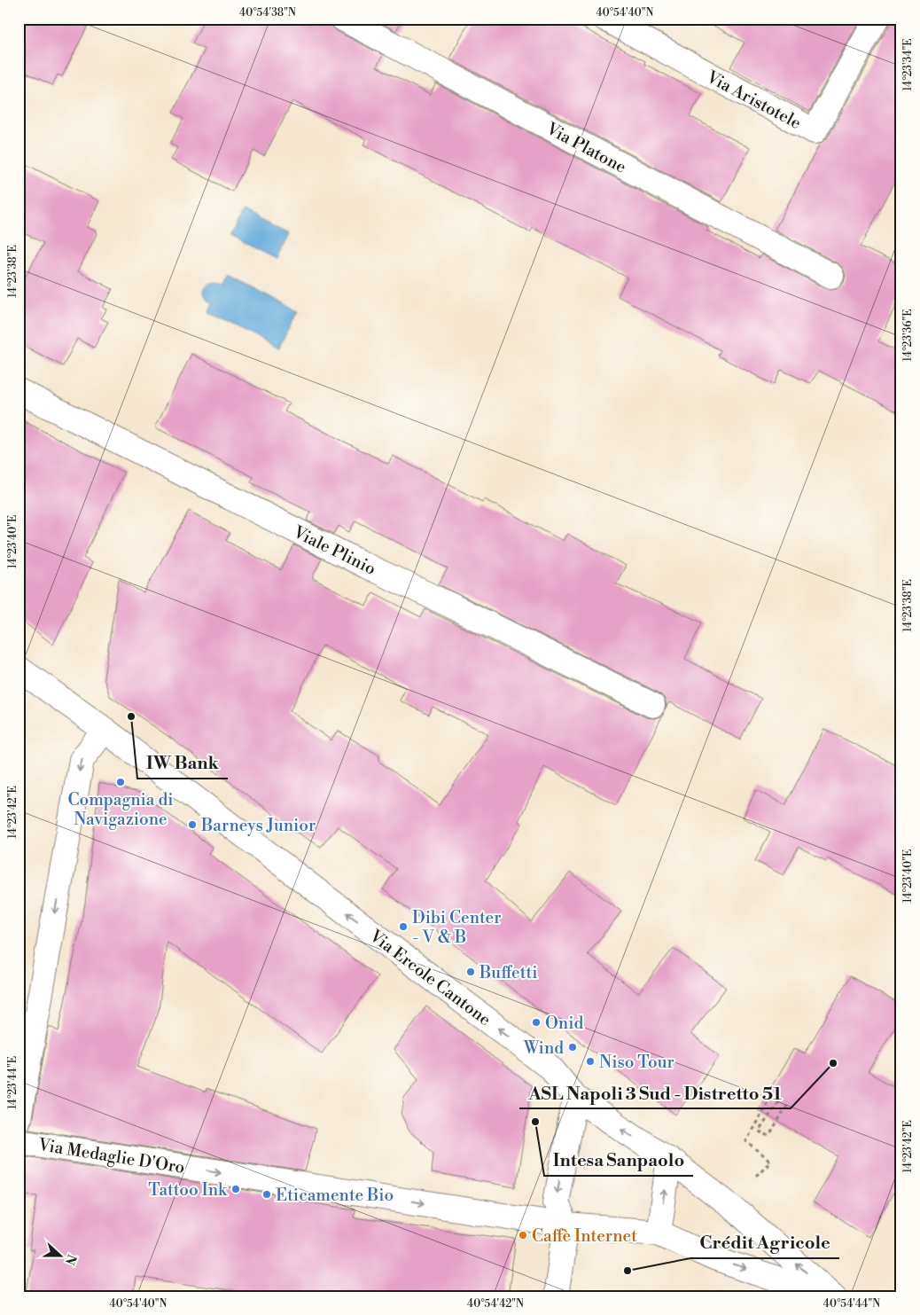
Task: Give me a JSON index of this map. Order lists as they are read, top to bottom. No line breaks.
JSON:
{"streets":{"street":["Via Aristotele","Via Platone","Viale Plinio","Via Ercole Cantone","Via Medaglie D'Oro"]},"one_way":["Via Ercole Cantone","Via Medaglie D'Oro"],"places":["IW Bank","Compagnia di Navigazione","Barneys Junior","Dibi Center - V & B","Buffetti","Onid","Wind","Niso Tour","ASL Napoli 3 Sud - Distretto 51","Intesa Sanpaolo","Tattoo Ink","Eticamente Bio","Caffè Internet","Crédit Agricole"],"north":"right","coordinates":["40°54'38\"N","40°54'40\"N","14°23'34\"E","14°23'38\"E","14°23'36\"E","14°23'40\"E","14°23'42\"E","14°23'44\"E","40°54'42\"N","40°54'44\"N"]}
